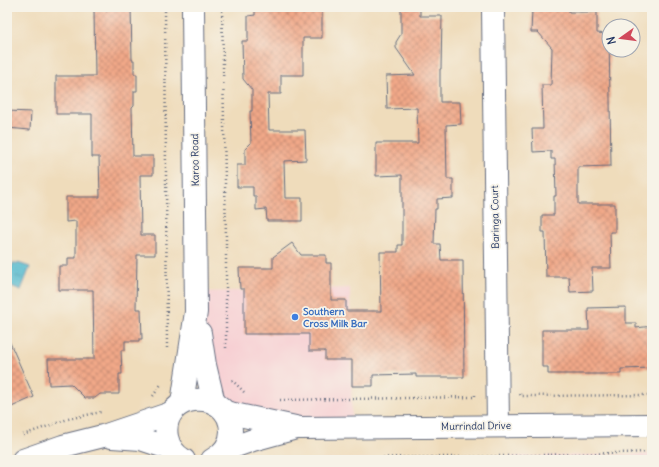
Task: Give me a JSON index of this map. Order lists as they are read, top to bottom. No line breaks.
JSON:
{"streets":{"street":["Karoo Road","Baringa Court","Murrindal Drive"]},"crossings":[["Karoo Road","Murrindal Drive"],["Baringa Court","Murrindal Drive"]],"places":["Southern Cross Milk Bar"],"north":"left"}
